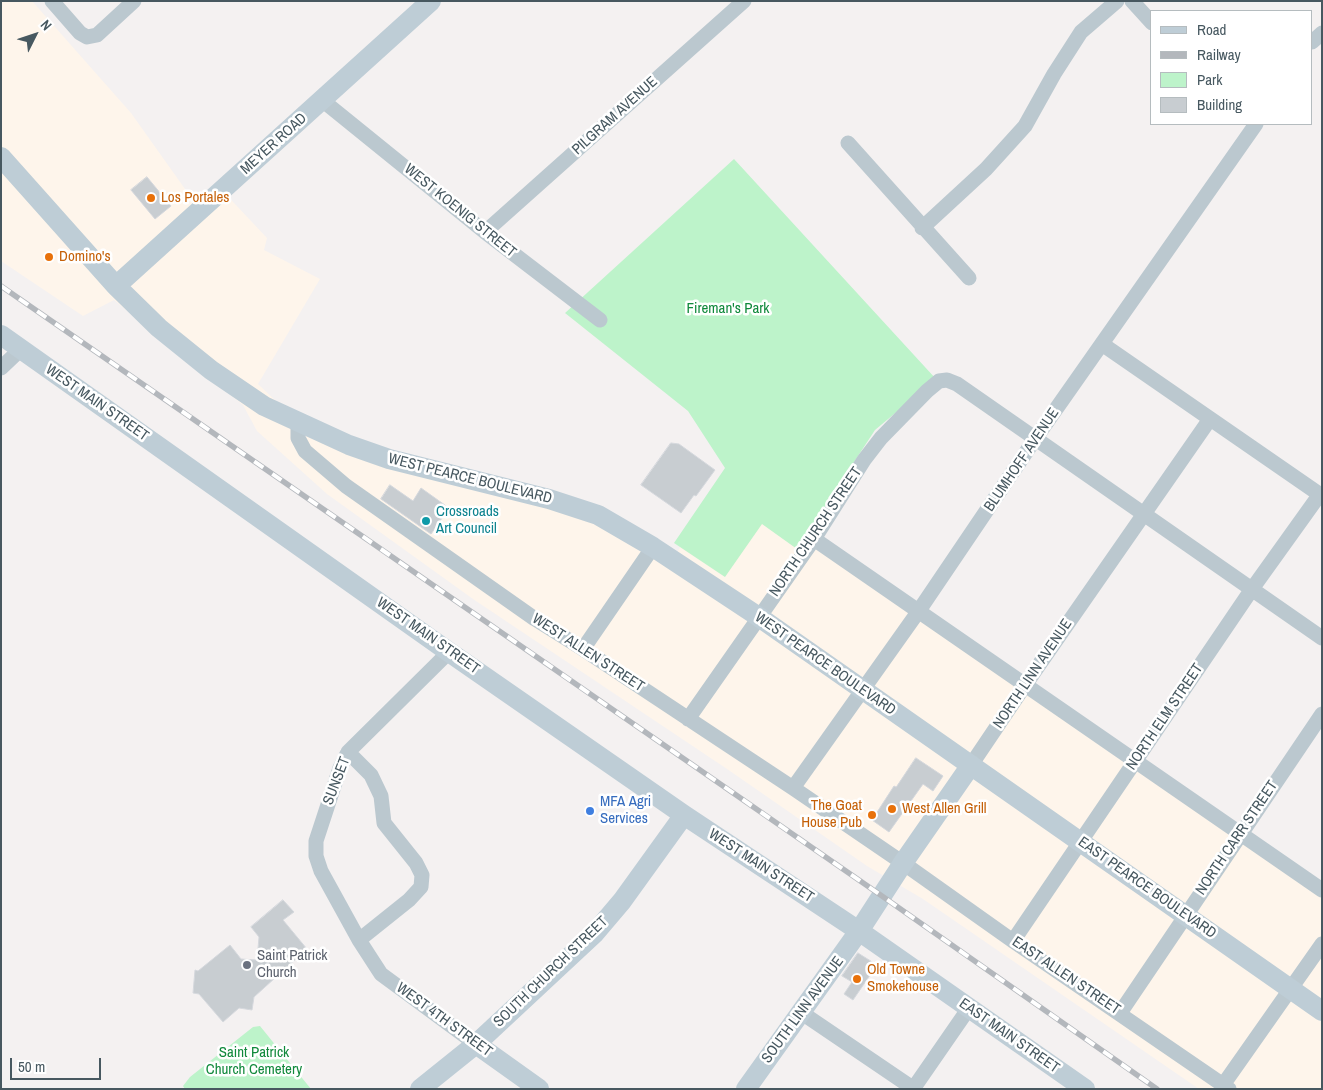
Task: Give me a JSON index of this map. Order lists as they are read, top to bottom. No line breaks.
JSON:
{"streets":{"street":["PILGRAM AVENUE","MEYER ROAD","WEST KOENIG STREET","WEST MAIN STREET","BLUMHOFF AVENUE","WEST PEARCE BOULEVARD","NORTH CHURCH STREET","WEST ALLEN STREET","NORTH LINN AVENUE","NORTH ELM STREET","SUNSET","NORTH CARR STREET","EAST PEARCE BOULEVARD","SOUTH CHURCH STREET","EAST ALLEN STREET","SOUTH LINN AVENUE","WEST 4TH STREET","EAST MAIN STREET"]},"crossings":[["PILGRAM AVENUE","WEST KOENIG STREET"],["MEYER ROAD","WEST KOENIG STREET"],["MEYER ROAD","WEST PEARCE BOULEVARD"],["WEST MAIN STREET","NORTH LINN AVENUE"],["WEST MAIN STREET","SUNSET"],["WEST MAIN STREET","SOUTH CHURCH STREET"],["WEST MAIN STREET","SOUTH LINN AVENUE"],["WEST MAIN STREET","EAST MAIN STREET"],["BLUMHOFF AVENUE","WEST PEARCE BOULEVARD"],["BLUMHOFF AVENUE","NORTH CHURCH STREET"],["BLUMHOFF AVENUE","WEST ALLEN STREET"],["WEST PEARCE BOULEVARD","NORTH CHURCH STREET"],["WEST PEARCE BOULEVARD","WEST ALLEN STREET"],["WEST PEARCE BOULEVARD","NORTH LINN AVENUE"],["WEST PEARCE BOULEVARD","EAST PEARCE BOULEVARD"],["NORTH CHURCH STREET","WEST ALLEN STREET"],["WEST ALLEN STREET","NORTH LINN AVENUE"],["WEST ALLEN STREET","EAST ALLEN STREET"],["NORTH LINN AVENUE","EAST PEARCE BOULEVARD"],["NORTH LINN AVENUE","EAST ALLEN STREET"],["NORTH LINN AVENUE","SOUTH LINN AVENUE"],["NORTH LINN AVENUE","EAST MAIN STREET"],["NORTH ELM STREET","EAST PEARCE BOULEVARD"],["NORTH ELM STREET","EAST ALLEN STREET"],["SUNSET","WEST 4TH STREET"],["NORTH CARR STREET","EAST PEARCE BOULEVARD"],["NORTH CARR STREET","EAST ALLEN STREET"],["SOUTH CHURCH STREET","WEST 4TH STREET"],["SOUTH LINN AVENUE","EAST MAIN STREET"]],"parks":["Fireman's Park","Saint Patrick Church Cemetery"],"places":["Los Portales","Domino's","Crossroads Art Council","West Allen Grill","MFA Agri Services","The Goat House Pub","Saint Patrick Church","Old Towne Smokehouse"],"legend":["Road","Railway","Park","Building"],"scale_bar":"50 m","north":"top right"}
